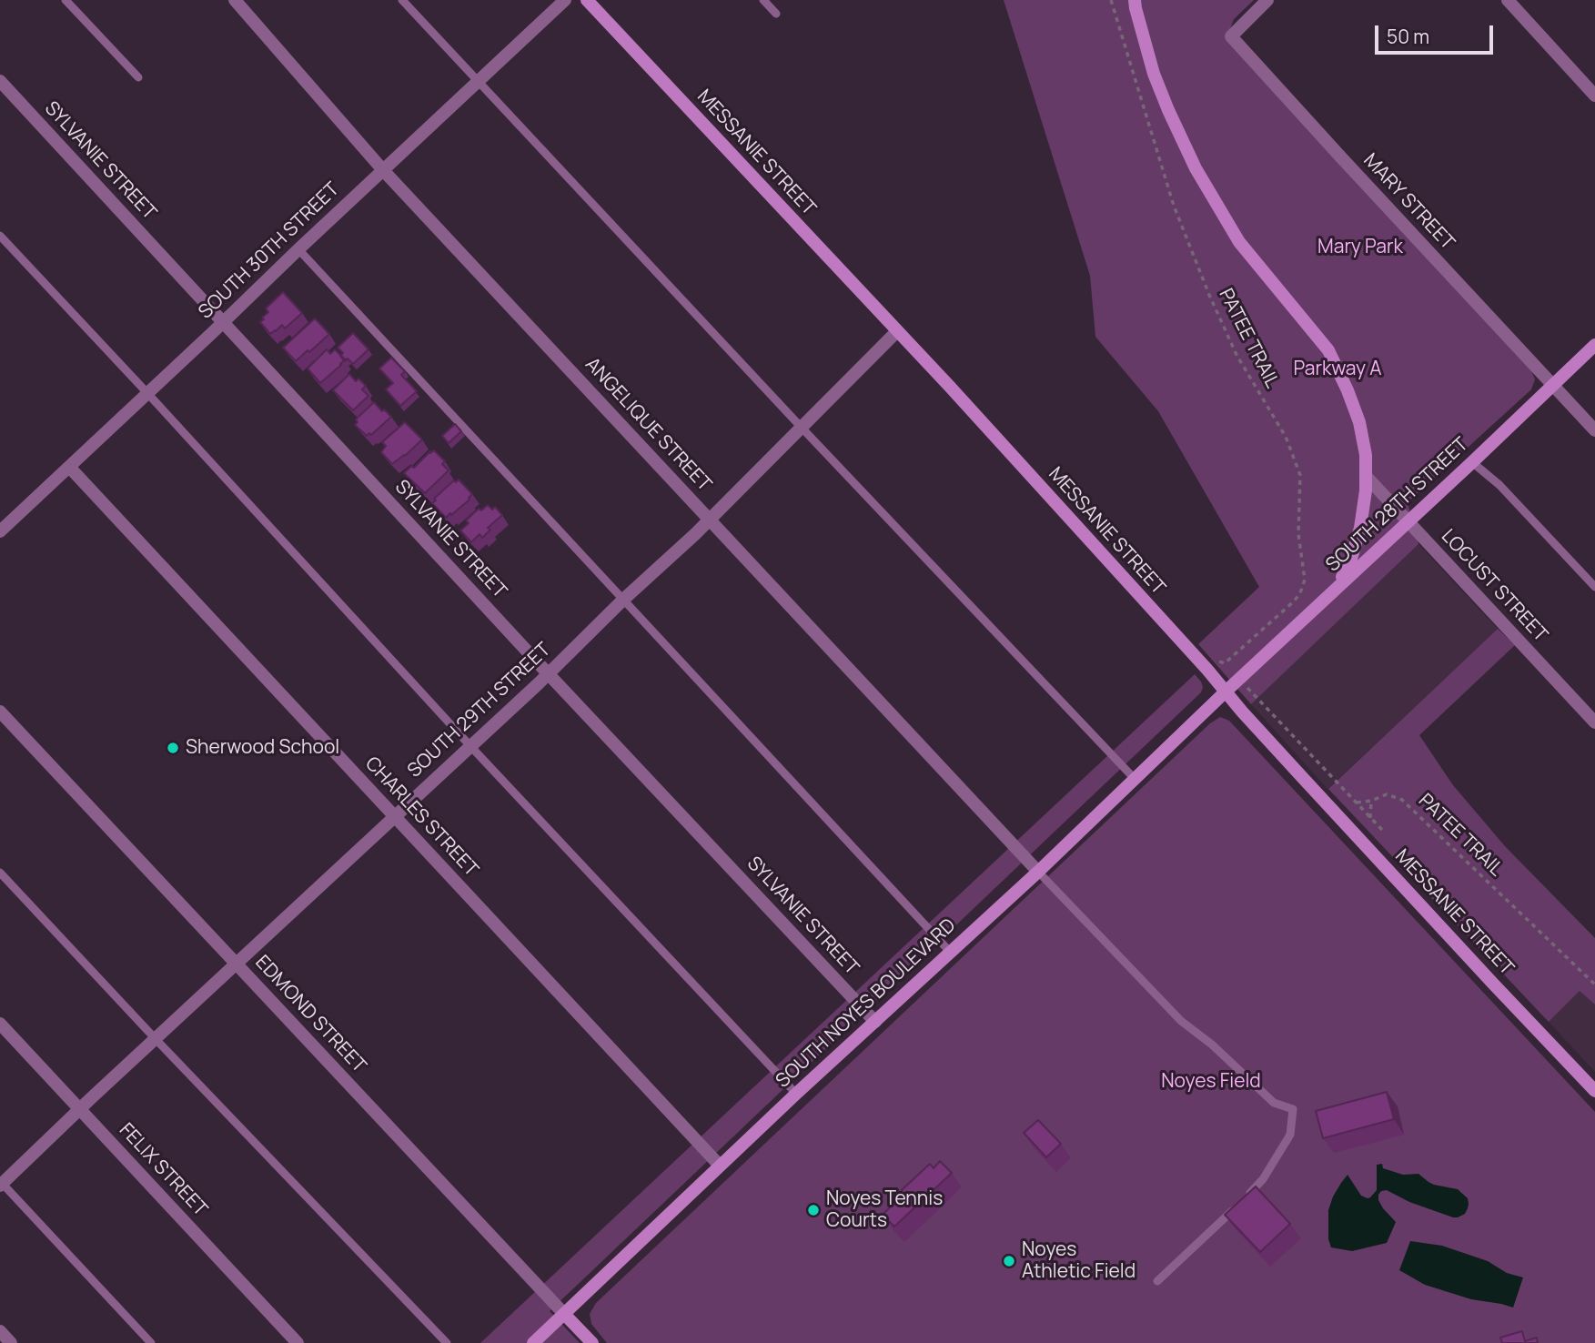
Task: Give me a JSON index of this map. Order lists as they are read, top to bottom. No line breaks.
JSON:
{"streets":{"street":["MESSANIE STREET","SYLVANIE STREET","MARY STREET","SOUTH 30TH STREET","ANGELIQUE STREET","SOUTH 28TH STREET","LOCUST STREET","SOUTH 29TH STREET","CHARLES STREET","SOUTH NOYES BOULEVARD","EDMOND STREET","FELIX STREET"],"path":["PATEE TRAIL"]},"crossings":[["MESSANIE STREET","PATEE TRAIL"],["MESSANIE STREET","SOUTH 28TH STREET"],["MESSANIE STREET","SOUTH 29TH STREET"],["MESSANIE STREET","SOUTH NOYES BOULEVARD"],["SYLVANIE STREET","SOUTH 30TH STREET"],["SYLVANIE STREET","SOUTH 29TH STREET"],["SYLVANIE STREET","SOUTH NOYES BOULEVARD"],["MARY STREET","SOUTH 28TH STREET"],["SOUTH 30TH STREET","ANGELIQUE STREET"],["SOUTH 30TH STREET","CHARLES STREET"],["ANGELIQUE STREET","SOUTH 29TH STREET"],["ANGELIQUE STREET","SOUTH NOYES BOULEVARD"],["SOUTH 28TH STREET","LOCUST STREET"],["SOUTH 28TH STREET","SOUTH NOYES BOULEVARD"],["SOUTH 29TH STREET","CHARLES STREET"],["SOUTH 29TH STREET","EDMOND STREET"],["SOUTH 29TH STREET","FELIX STREET"],["CHARLES STREET","SOUTH NOYES BOULEVARD"],["SOUTH NOYES BOULEVARD","EDMOND STREET"]],"parks":["Mary Park","Parkway A","Noyes Field"],"places":["Sherwood School","Noyes Tennis Courts","Noyes Athletic Field"],"scale_bar":"50 m"}
